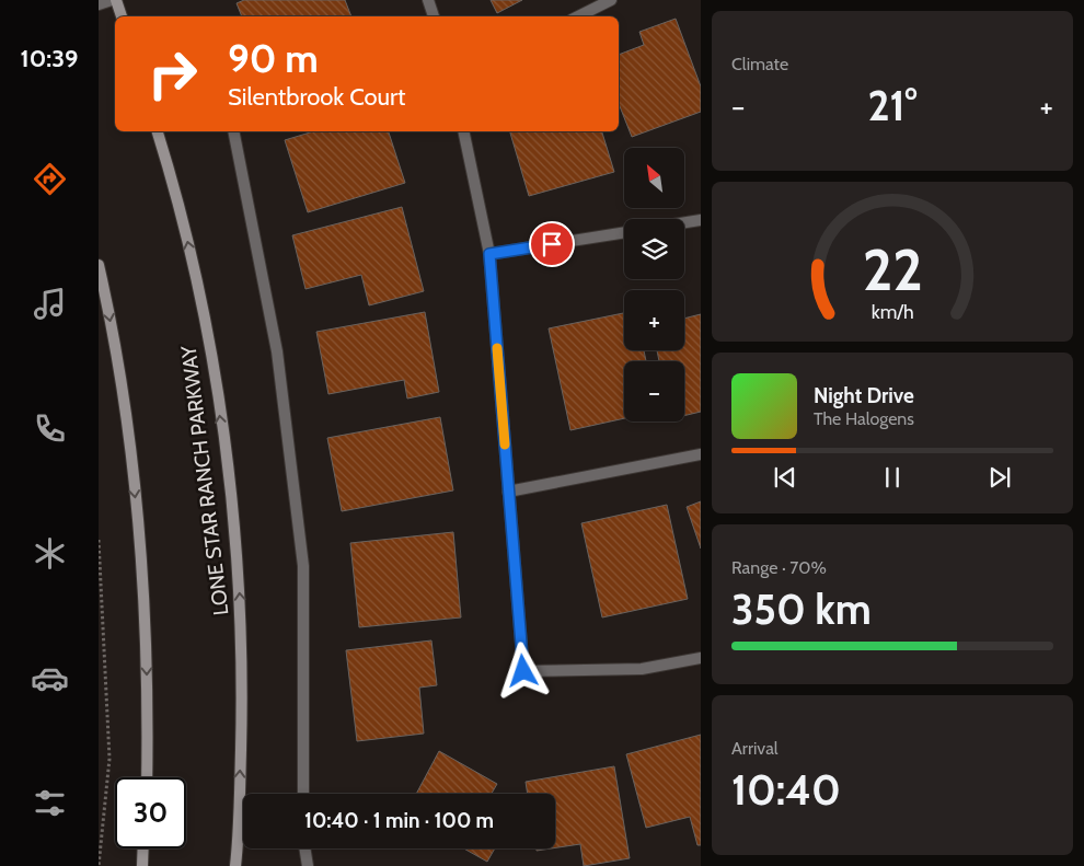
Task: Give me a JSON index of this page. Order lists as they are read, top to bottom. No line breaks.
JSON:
{"streets":{"main road":["LONE STAR RANCH PARKWAY"]},"north":"top left","page":{"tabs":"10:39","tile":["Climate",["Range · 70%","350 km"],["Arrival","10:40"]],"turn":["90 m","Silentbrook Court"],"heat":["−","21°","+"],"map_buttons":["+","−"],"song":["Night Drive","The Halogens"],"limit":"30","trip":"10:40 · 1 min · 100 m","gauge":["22","km/h"]}}
